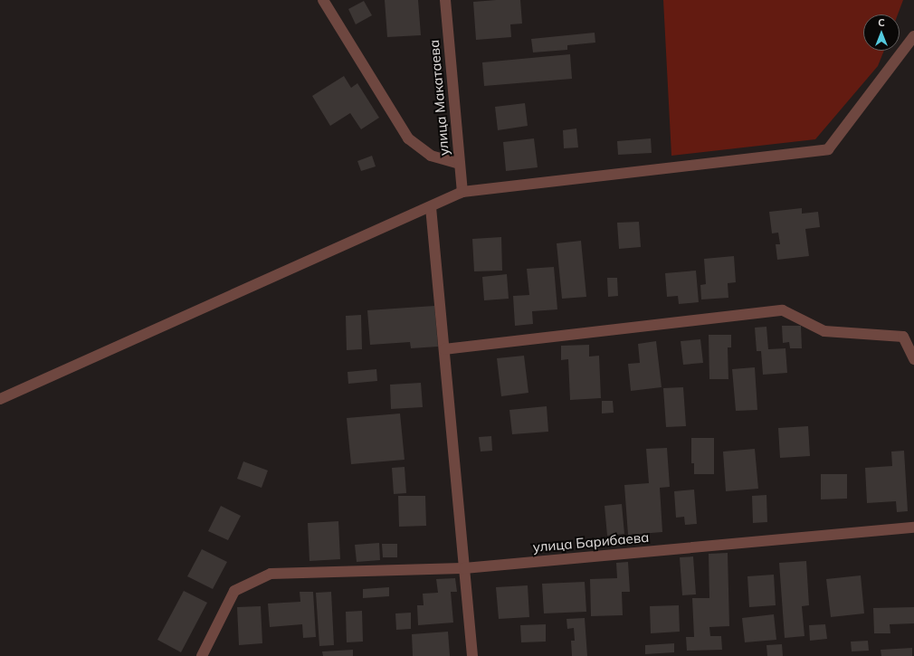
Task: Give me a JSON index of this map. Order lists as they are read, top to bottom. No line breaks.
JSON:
{"streets":{"street":["улица Макатаева","улица Барибаева"]},"north":"top"}
